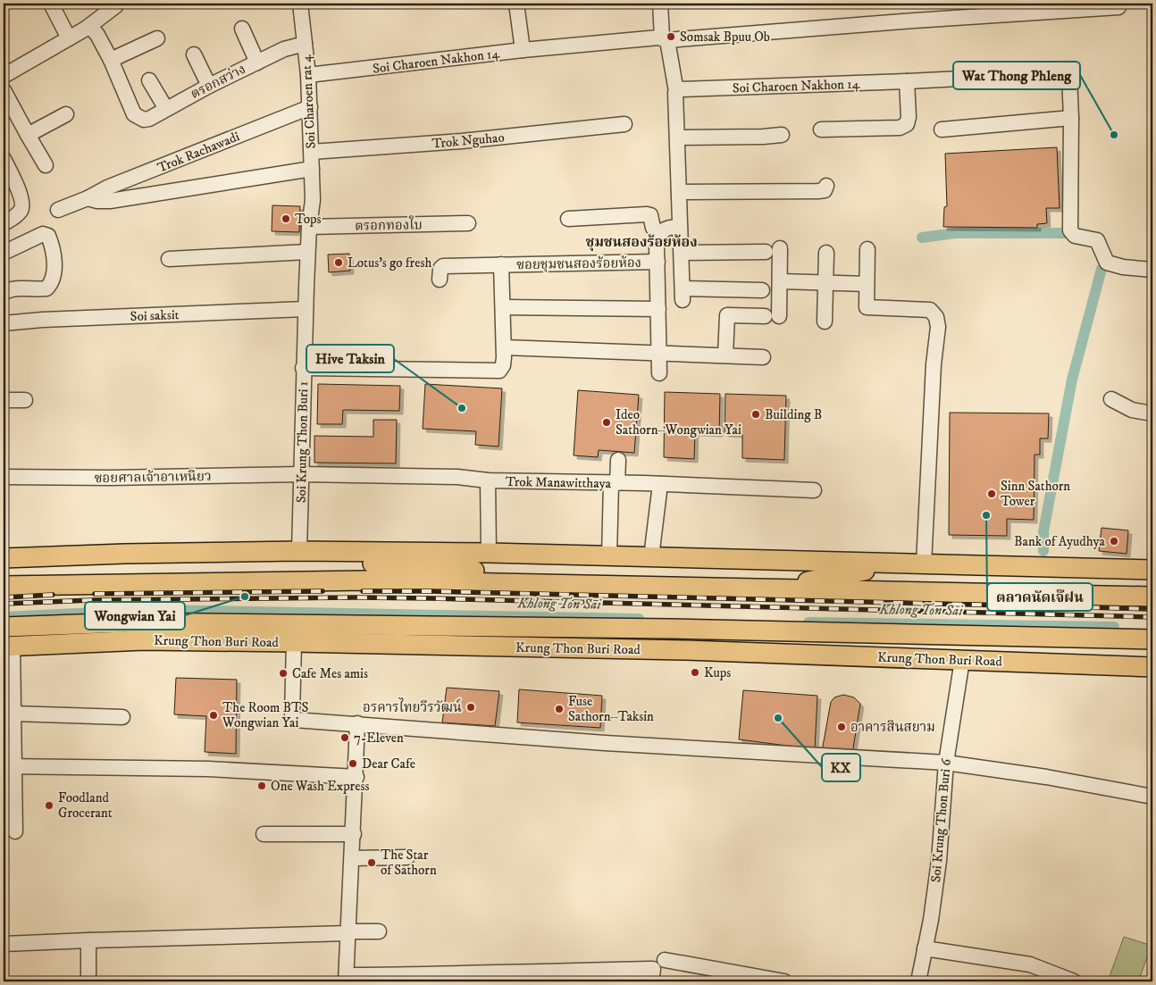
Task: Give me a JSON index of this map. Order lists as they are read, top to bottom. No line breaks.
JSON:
{"streets":{"main road":["Krung Thon Buri Road"],"street":["Soi Charoen Nakhon 14","ตรอกสว่าง","Soi Charoen rat 4","Trok Nguhao","Trok Rachawadi","ตรอกทองใบ","ซอยชุมชนสองร้อยห้อง","Soi saksit","Soi Krung Thon Buri 1","ซอยศาลเจ้าอาเหนียว","Trok Manawitthaya","Soi Krung Thon Buri 6"]},"crossings":[["Soi Charoen Nakhon 14","Soi Charoen rat 4"],["ตรอกสว่าง","Soi Charoen rat 4"],["Soi Charoen rat 4","Trok Nguhao"],["Soi Charoen rat 4","Trok Rachawadi"],["Soi Charoen rat 4","Soi Krung Thon Buri 1"],["ตรอกทองใบ","Soi Krung Thon Buri 1"],["ซอยชุมชนสองร้อยห้อง","Soi Krung Thon Buri 1"],["Soi saksit","Soi Krung Thon Buri 1"],["Soi Krung Thon Buri 1","ซอยศาลเจ้าอาเหนียว"],["Soi Krung Thon Buri 1","Trok Manawitthaya"],["ซอยศาลเจ้าอาเหนียว","Trok Manawitthaya"],["Krung Thon Buri Road","Soi Krung Thon Buri 6"]],"districts":["ชุมชนสองร้อยห้อง"],"water":["Khlong Ton Sai"],"places":["Somsak Bpuu Ob","Wat Thong Phleng","Tops","Lotus's go fresh","Hive Taksin","Building B","Ideo Sathorn–Wongwian Yai","Sinn Sathorn Tower","ตลาดนัดเจ๊ฝน","Bank of Ayudhya","Wongwian Yai","Kups","Cafe Mes amis","อรคารไทยวีรวัฒน์","Fuse Sathorn–Taksin","The Room BTS Wongwian Yai","KX","อาคารสินสยาม","7-Eleven","Dear Cafe","One Wash Express","Foodland Grocerant","The Star of Sathorn"]}
